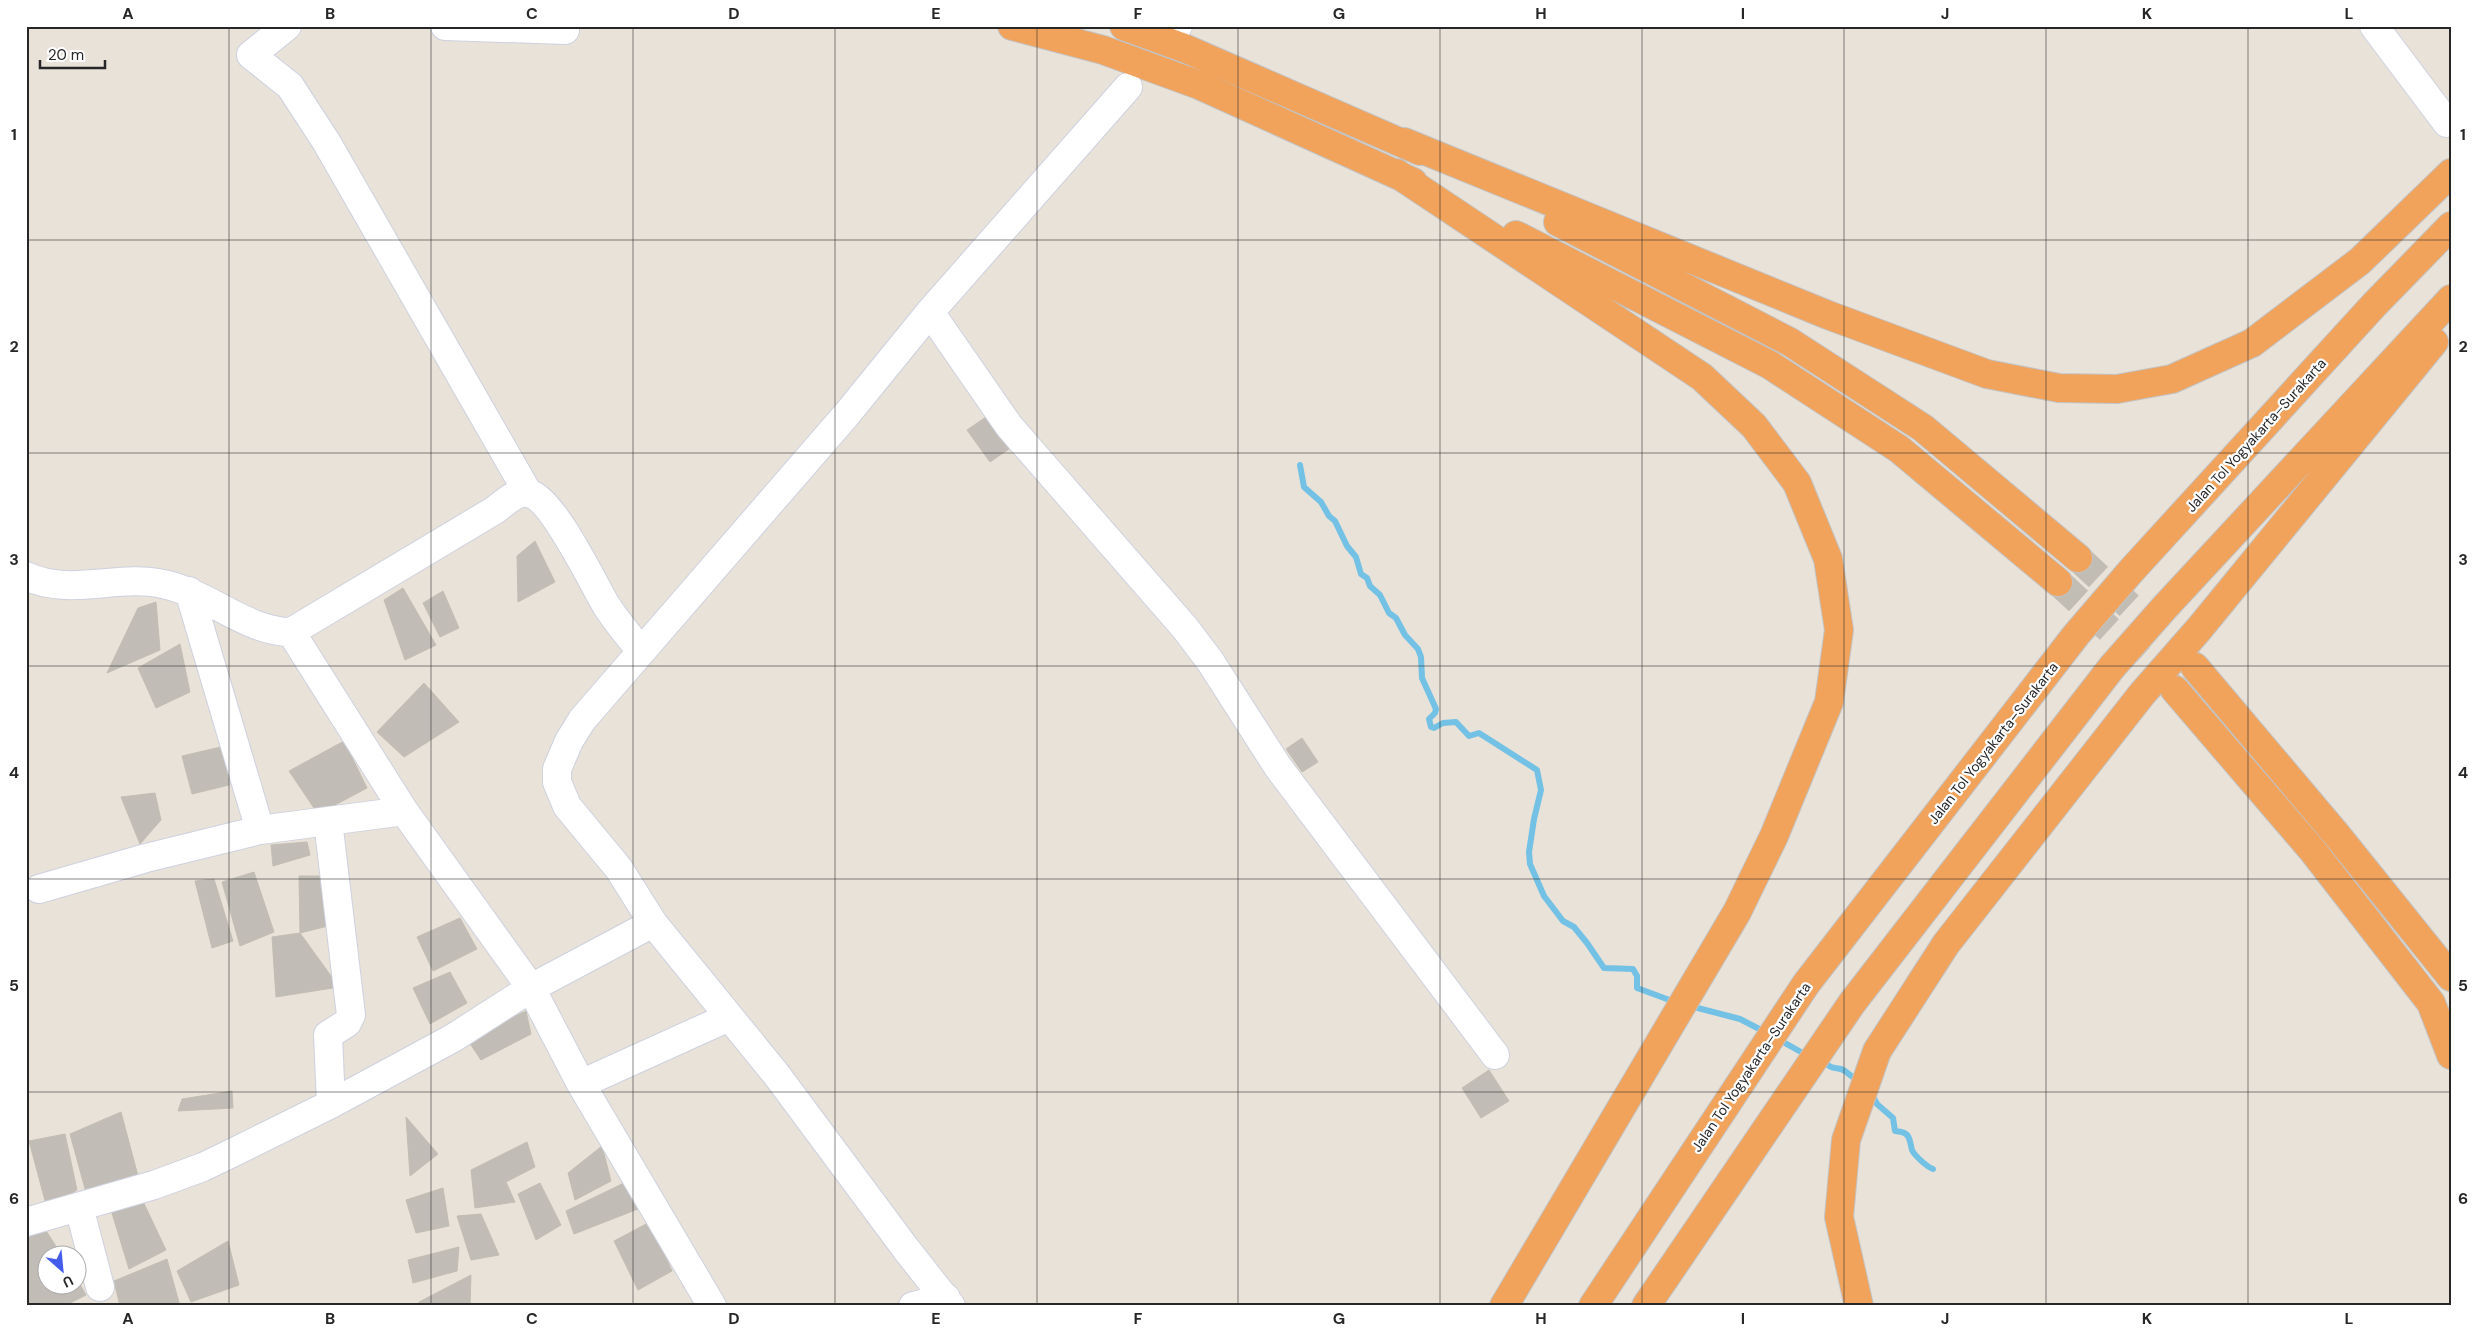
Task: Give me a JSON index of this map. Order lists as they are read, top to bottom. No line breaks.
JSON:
{"streets":{"highway":["Jalan Tol Yogyakarta–Surakarta"]},"scale_bar":"20 m","north":"bottom right","grid":{"columns":["A","B","C","D","E","F","G","H","I","J","K","L"],"rows":["1","2","3","4","5","6"]}}
